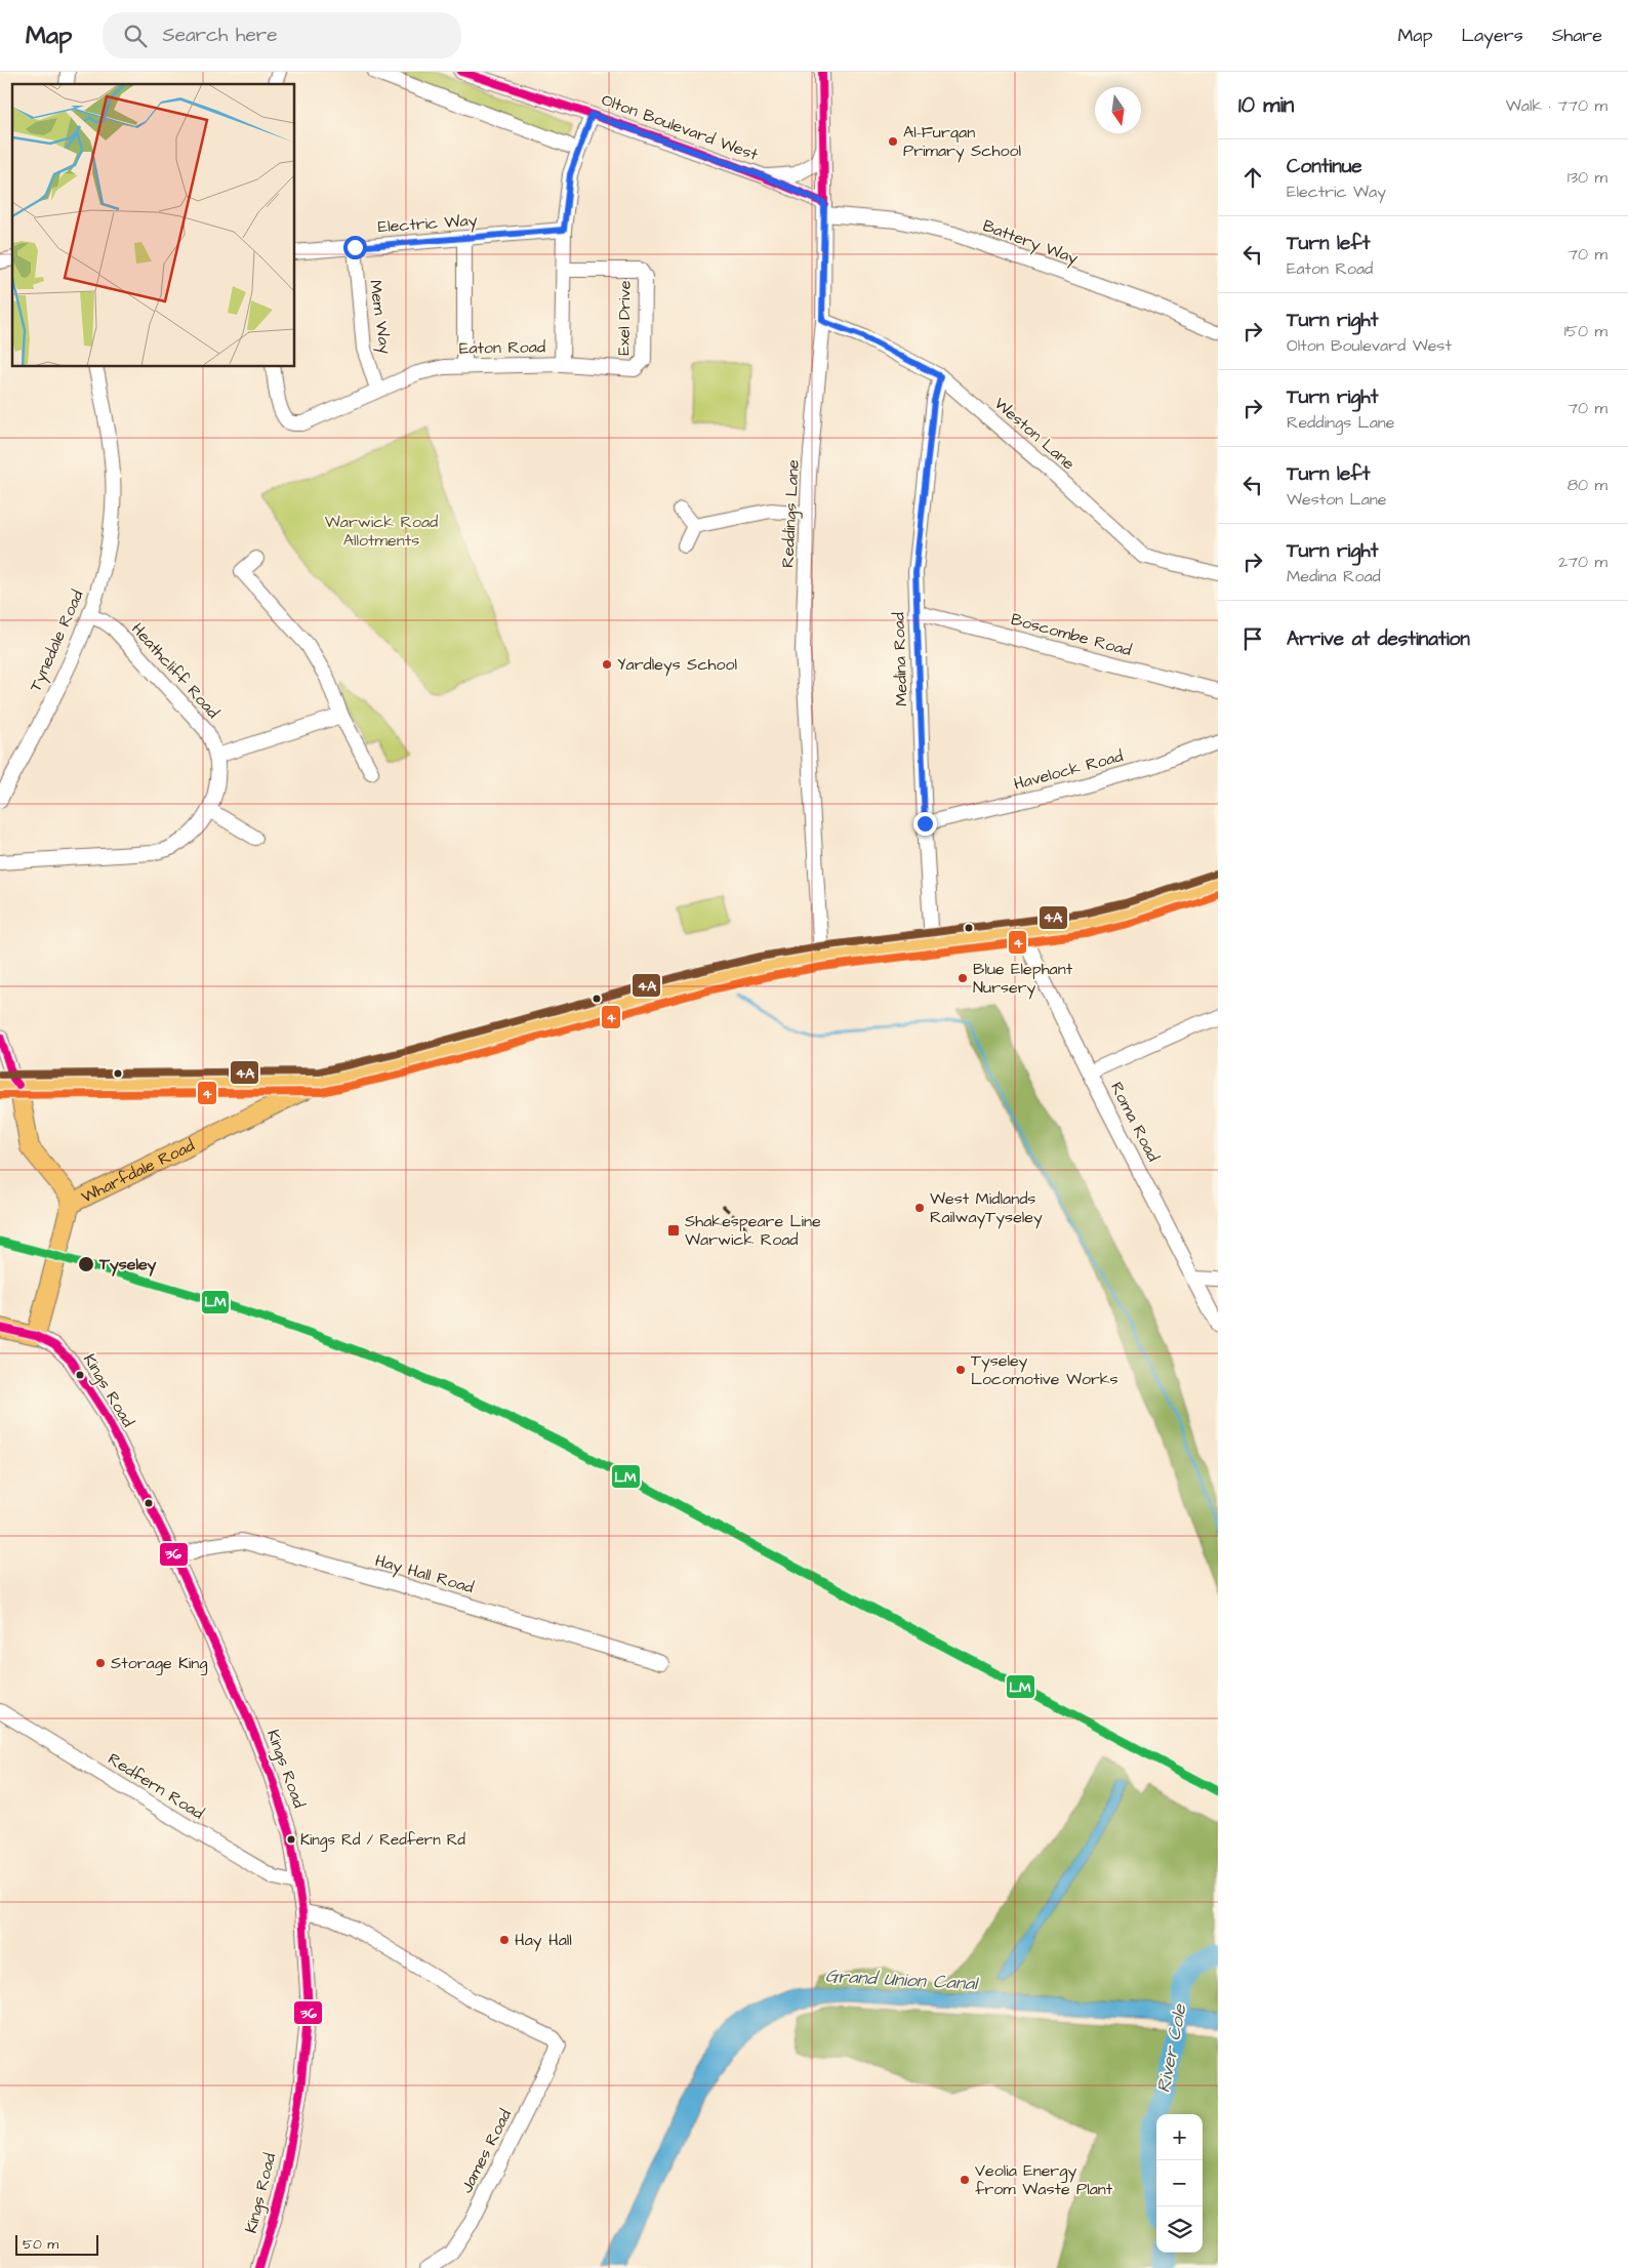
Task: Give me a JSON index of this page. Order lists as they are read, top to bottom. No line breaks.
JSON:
{"streets":{"main road":["Wharfdale Road"],"street":["Olton Boulevard West","Electric Way","Battery Way","Mem Way","Exel Drive","Eaton Road","Weston Lane","Reddings Lane","Boscombe Road","Tynedale Road","Medina Road","Heathcliff Road","Havelock Road","Roma Road","Kings Road","Hay Hall Road","Redfern Road","James Road"]},"crossings":[["Olton Boulevard West","Battery Way"],["Olton Boulevard West","Eaton Road"],["Olton Boulevard West","Reddings Lane"],["Electric Way","Mem Way"],["Electric Way","Eaton Road"],["Battery Way","Reddings Lane"],["Mem Way","Eaton Road"],["Exel Drive","Eaton Road"],["Weston Lane","Reddings Lane"],["Weston Lane","Medina Road"],["Boscombe Road","Medina Road"],["Tynedale Road","Heathcliff Road"],["Medina Road","Havelock Road"],["Wharfdale Road","Kings Road"],["Kings Road","Hay Hall Road"],["Kings Road","Redfern Road"],["Kings Road","James Road"]],"water":["Grand Union Canal","River Cole"],"parks":["Warwick Road Allotments"],"places":{"other":["Al-Furqan Primary School","Yardleys School","Blue Elephant Nursery","West Midlands RailwayTyseley","Tyseley","Tyseley Locomotive Works","Storage King","Kings Rd / Redfern Rd","Hay Hall","Veolia Energy from Waste Plant"],"transit":["Shakespeare Line Warwick Road"]},"lines":["transit line 36","transit line 4A","transit line 4","transit line LM"],"scale_bar":"50 m","north":"bottom","page":{"header":"Map","search":"Search here","nav":["Map","Layers","Share"],"heading":["10 min","Walk · 770 m"],"list":[["Continue","Electric Way","130 m"],["Turn left","Eaton Road","70 m"],["Turn right","Olton Boulevard West","150 m"],["Turn right","Reddings Lane","70 m"],["Turn left","Weston Lane","80 m"],["Turn right","Medina Road","270 m"],"Arrive at destination"],"map_buttons":["+","−"],"scale":"50 m"}}
